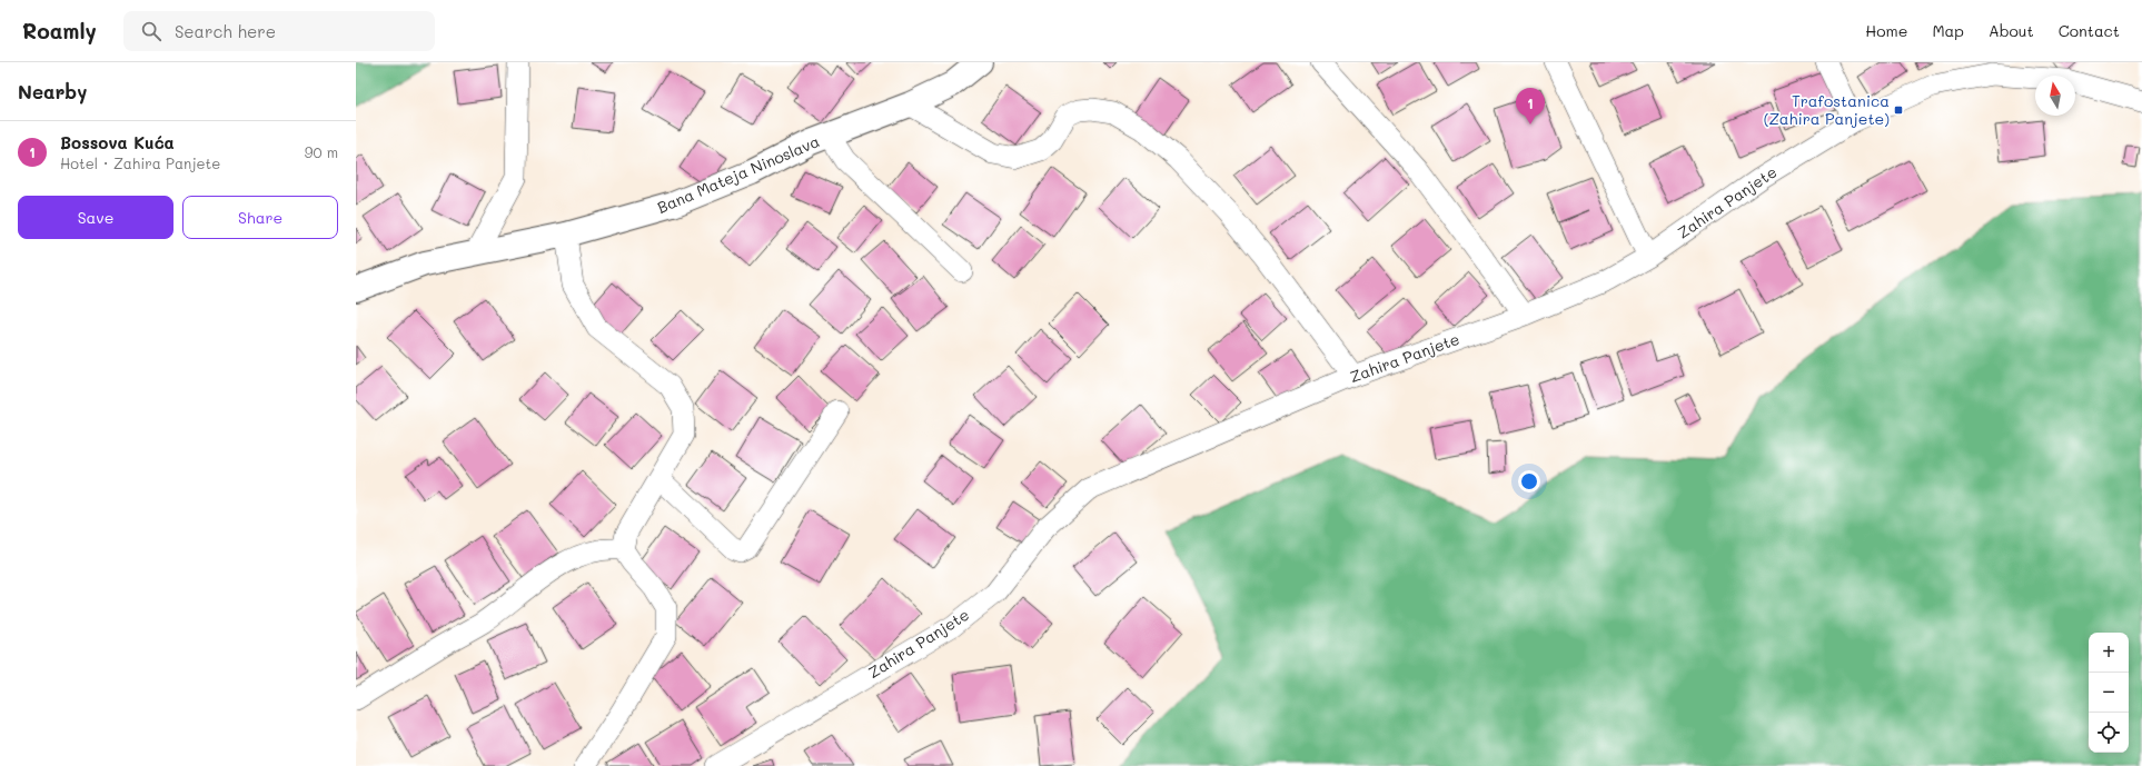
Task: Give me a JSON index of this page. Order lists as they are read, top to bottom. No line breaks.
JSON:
{"streets":{"street":["Bana Mateja Ninoslava","Zahira Panjete"]},"places":{"transit":["Trafostanica (Zahira Panjete)"]},"north":"top","page":{"header":"Roamly","search":"Search here","nav":["Home","Map","About","Contact"],"heading":"Nearby","pins":"1","list":[{"mark":"1","name":"Bossova Kuća","note":"Hotel · Zahira Panjete","value":"90 m"}],"buttons":["Save","Share"],"map_buttons":["+","−"]}}
